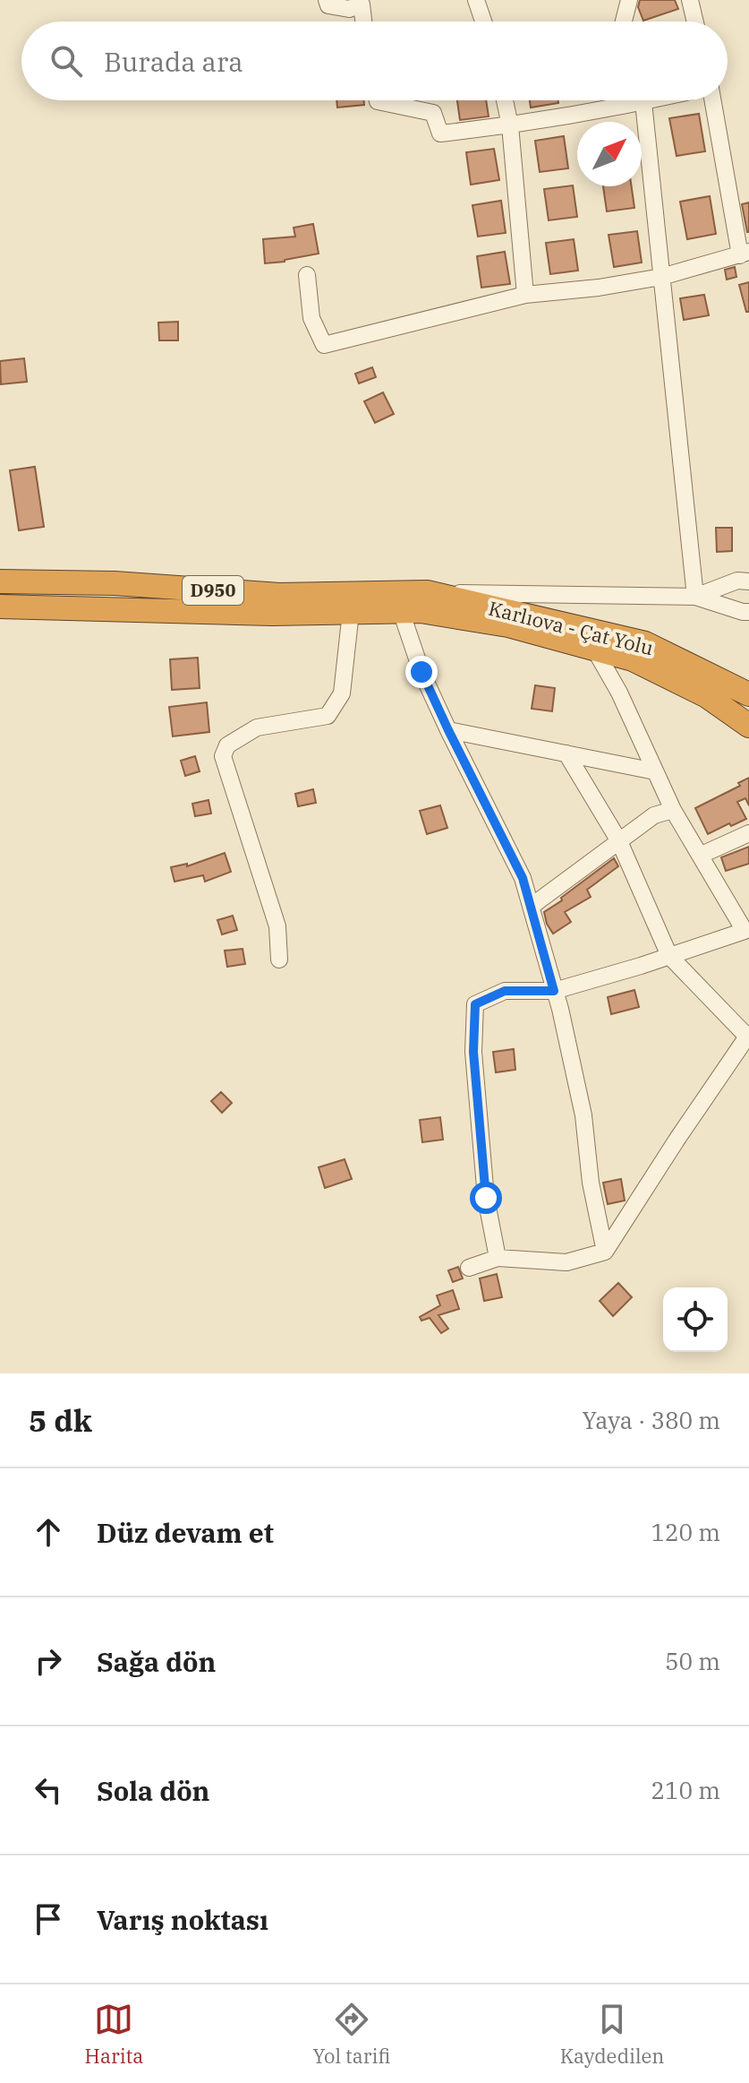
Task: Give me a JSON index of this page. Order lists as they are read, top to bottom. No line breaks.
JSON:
{"streets":{"highway":["D950","Karlıova - Çat Yolu"]},"crossings":[["D950","Karlıova - Çat Yolu"]],"north":"top right","page":{"search":"Burada ara","heading":["5 dk","Yaya · 380 m"],"list":[["Düz devam et","120 m"],["Sağa dön","50 m"],["Sola dön","210 m"],"Varış noktası"],"nav":["Harita","Yol tarifi","Kaydedilen"]}}
